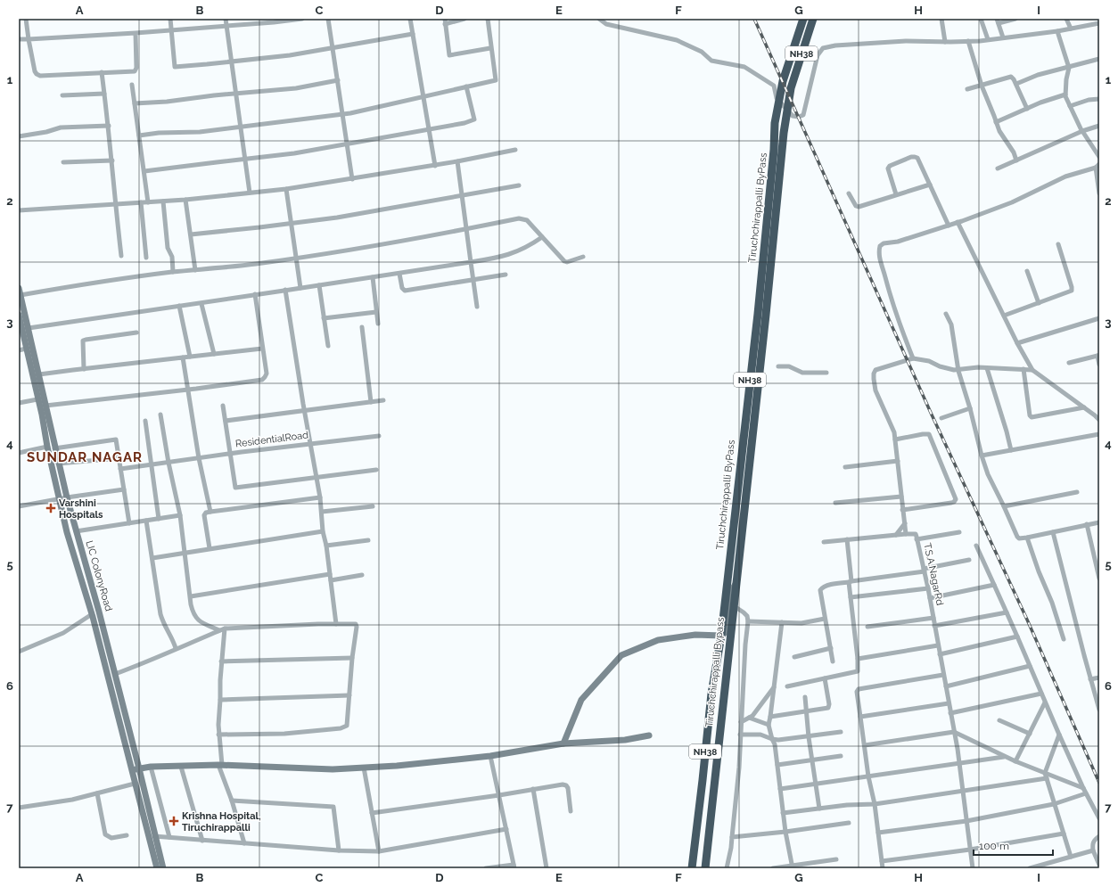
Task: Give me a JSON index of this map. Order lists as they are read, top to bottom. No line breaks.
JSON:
{"streets":{"highway":["NH38","Tiruchchirappalli ByPass","Tiruchchirappalli Bypass"],"main road":["LIC ColonyRoad"],"street":["ResidentialRoad","T.S.A.NagarRd"]},"crossings":[["Tiruchchirappalli ByPass","Tiruchchirappalli Bypass"]],"districts":["SUNDAR NAGAR"],"places":{"health":["Varshini Hospitals","Krishna Hospital, Tiruchirappalli"]},"scale_bar":"100 m","grid":{"columns":["A","B","C","D","E","F","G","H","I"],"rows":["1","2","3","4","5","6","7"]}}
